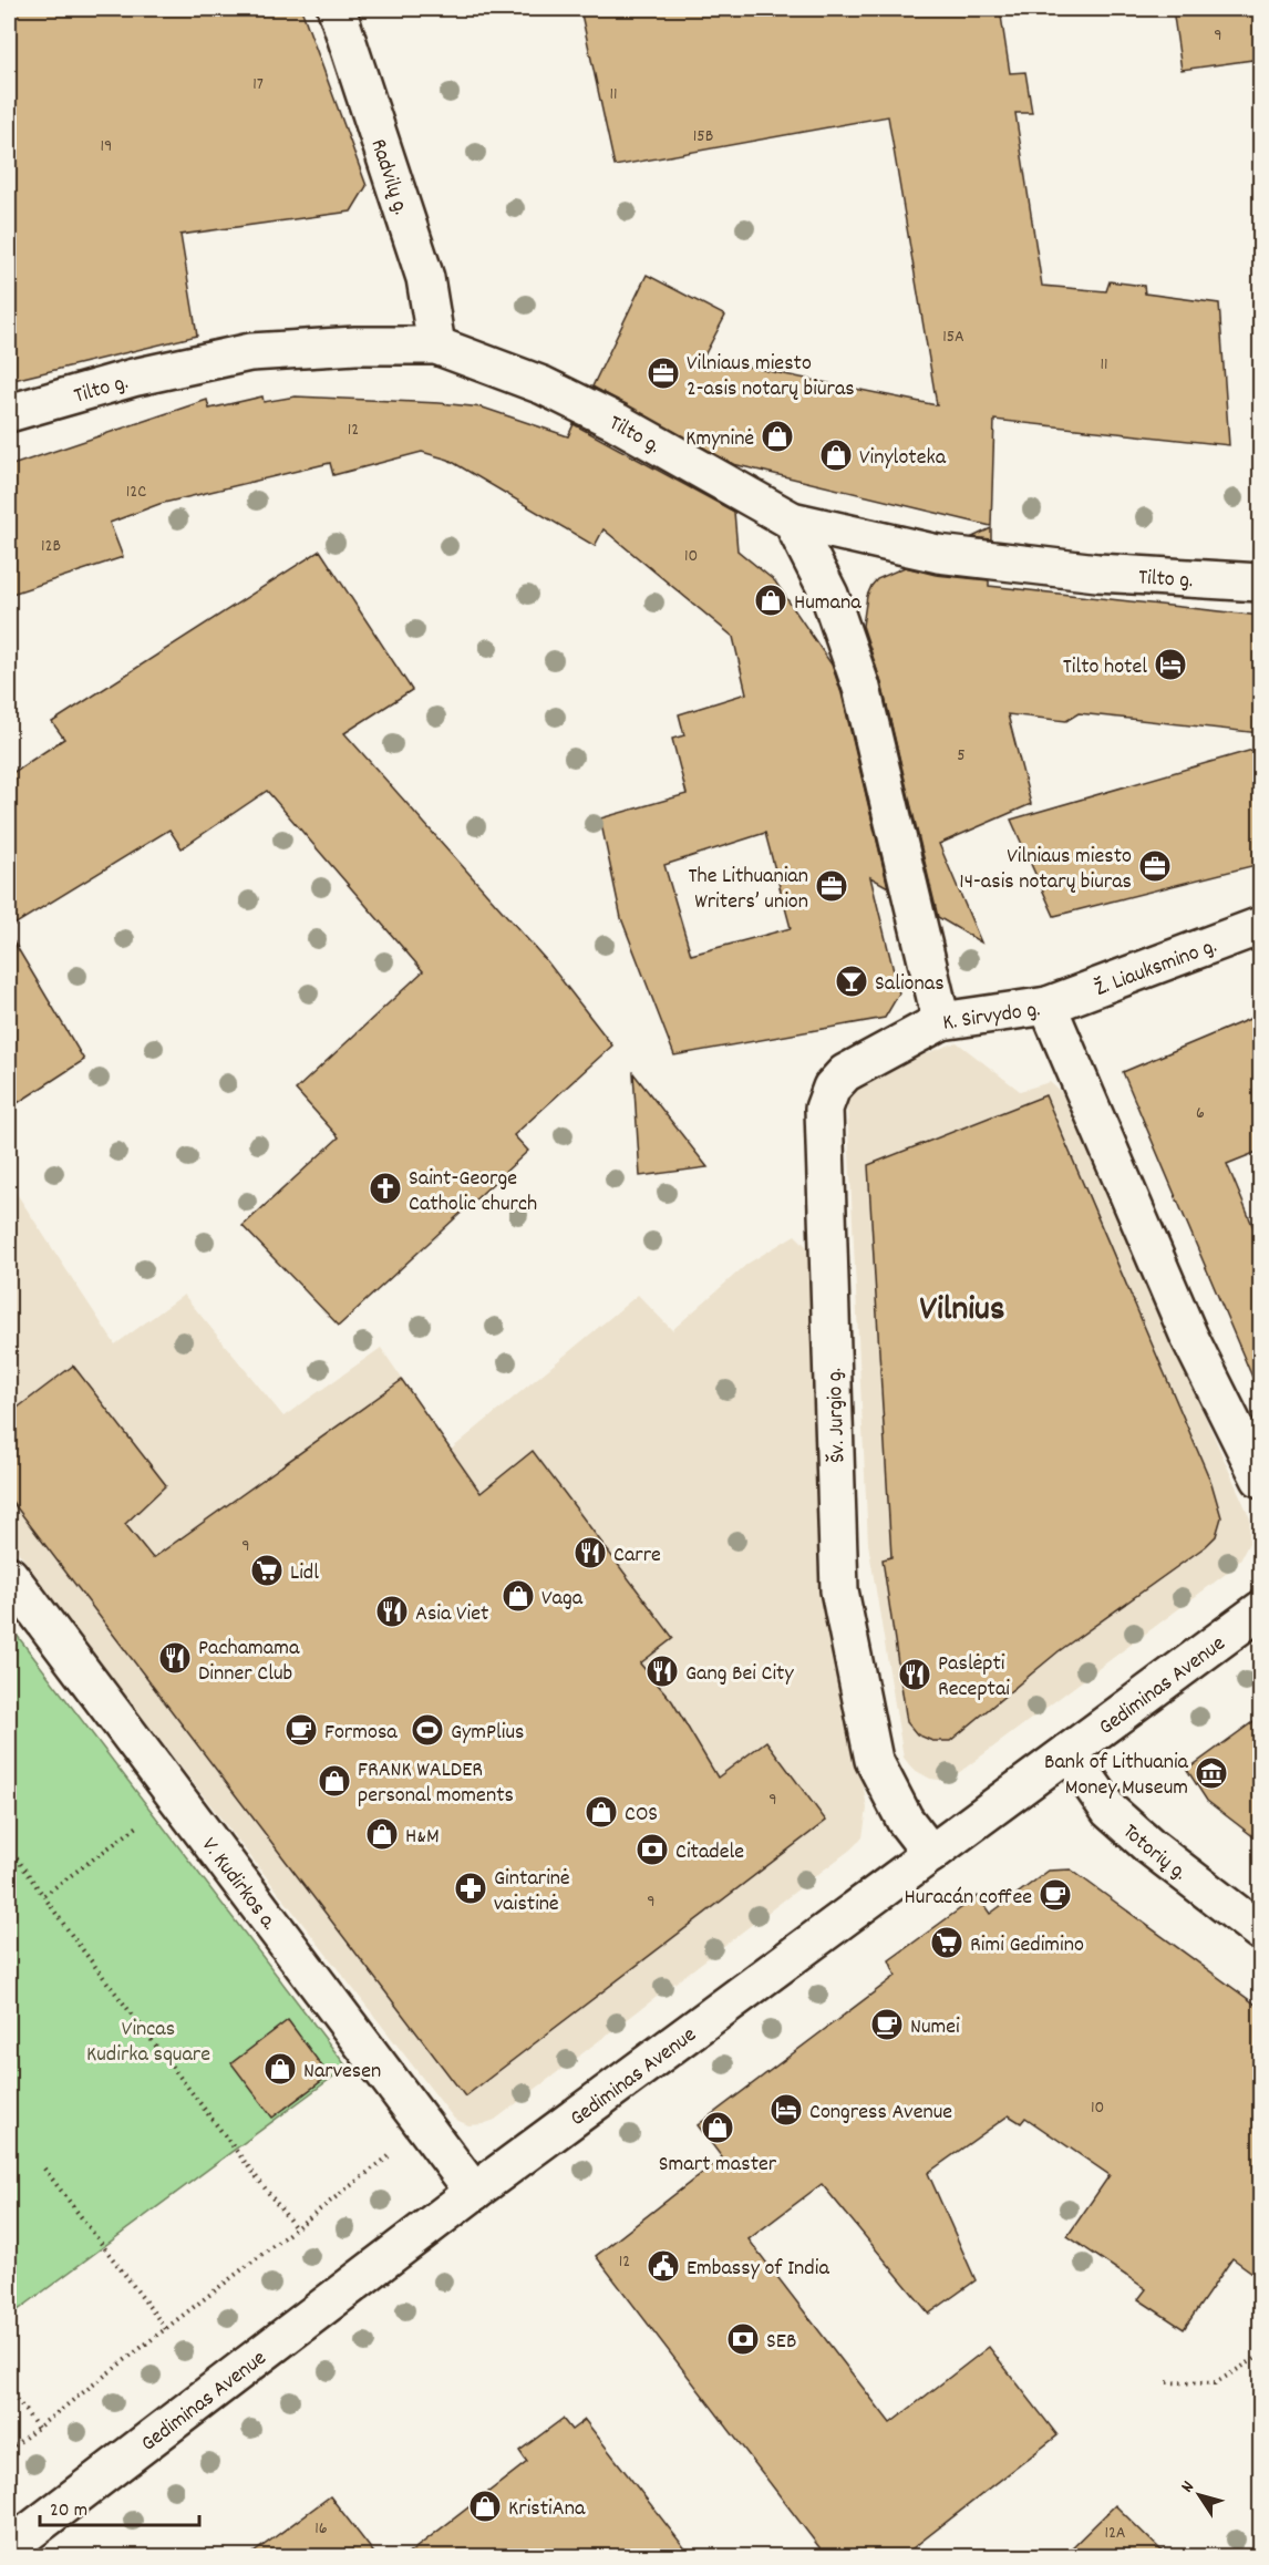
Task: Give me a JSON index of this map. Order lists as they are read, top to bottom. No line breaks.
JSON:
{"streets":{"street":["Radvilų g.","Tilto g.","Ž. Liauksmino g.","K. Sirvydo g.","Šv. Jurgio g.","Gediminas Avenue","Totorių g.","V. Kudirkos a."]},"crossings":[["Radvilų g.","Tilto g."],["Tilto g.","K. Sirvydo g."],["Ž. Liauksmino g.","K. Sirvydo g."],["K. Sirvydo g.","Šv. Jurgio g."],["Šv. Jurgio g.","Gediminas Avenue"],["Gediminas Avenue","Totorių g."],["Gediminas Avenue","V. Kudirkos a."]],"districts":["Vilnius"],"parks":["Vincas Kudirka square"],"places":{"office":["Vilniaus miesto 2-asis notarų biuras","Vilniaus miesto 14-asis notarų biuras","The Lithuanian Writers’ union"],"shop":["Kmyninė","Vinyloteka","Humana","Vaga","FRANK WALDER personal moments","COS","H&M","Narvesen","Smart master","KristiAna"],"hotel":["Tilto hotel","Congress Avenue"],"bar":["Salionas"],"church":["Saint-George Catholic church"],"restaurant":["Carre","Asia Viet","Pachamama Dinner Club","Gang Bei City","Paslėpti Receptai"],"supermarket":["Lidl","Rimi Gedimino"],"cafe":["Formosa","Huracán coffee","Numei"],"sports":["GymPlius"],"museum":["Bank of Lithuania Money Museum"],"bank":["Citadele","SEB"],"pharmacy":["Gintarinė vaistinė"],"public building":["Embassy of India"]},"house_numbers":["9","17","11","15B","19","15A","11","12","12C","12B","10","5","6","9","9","9","10","12","16","12A"],"scale_bar":"20 m","north":"top left"}
